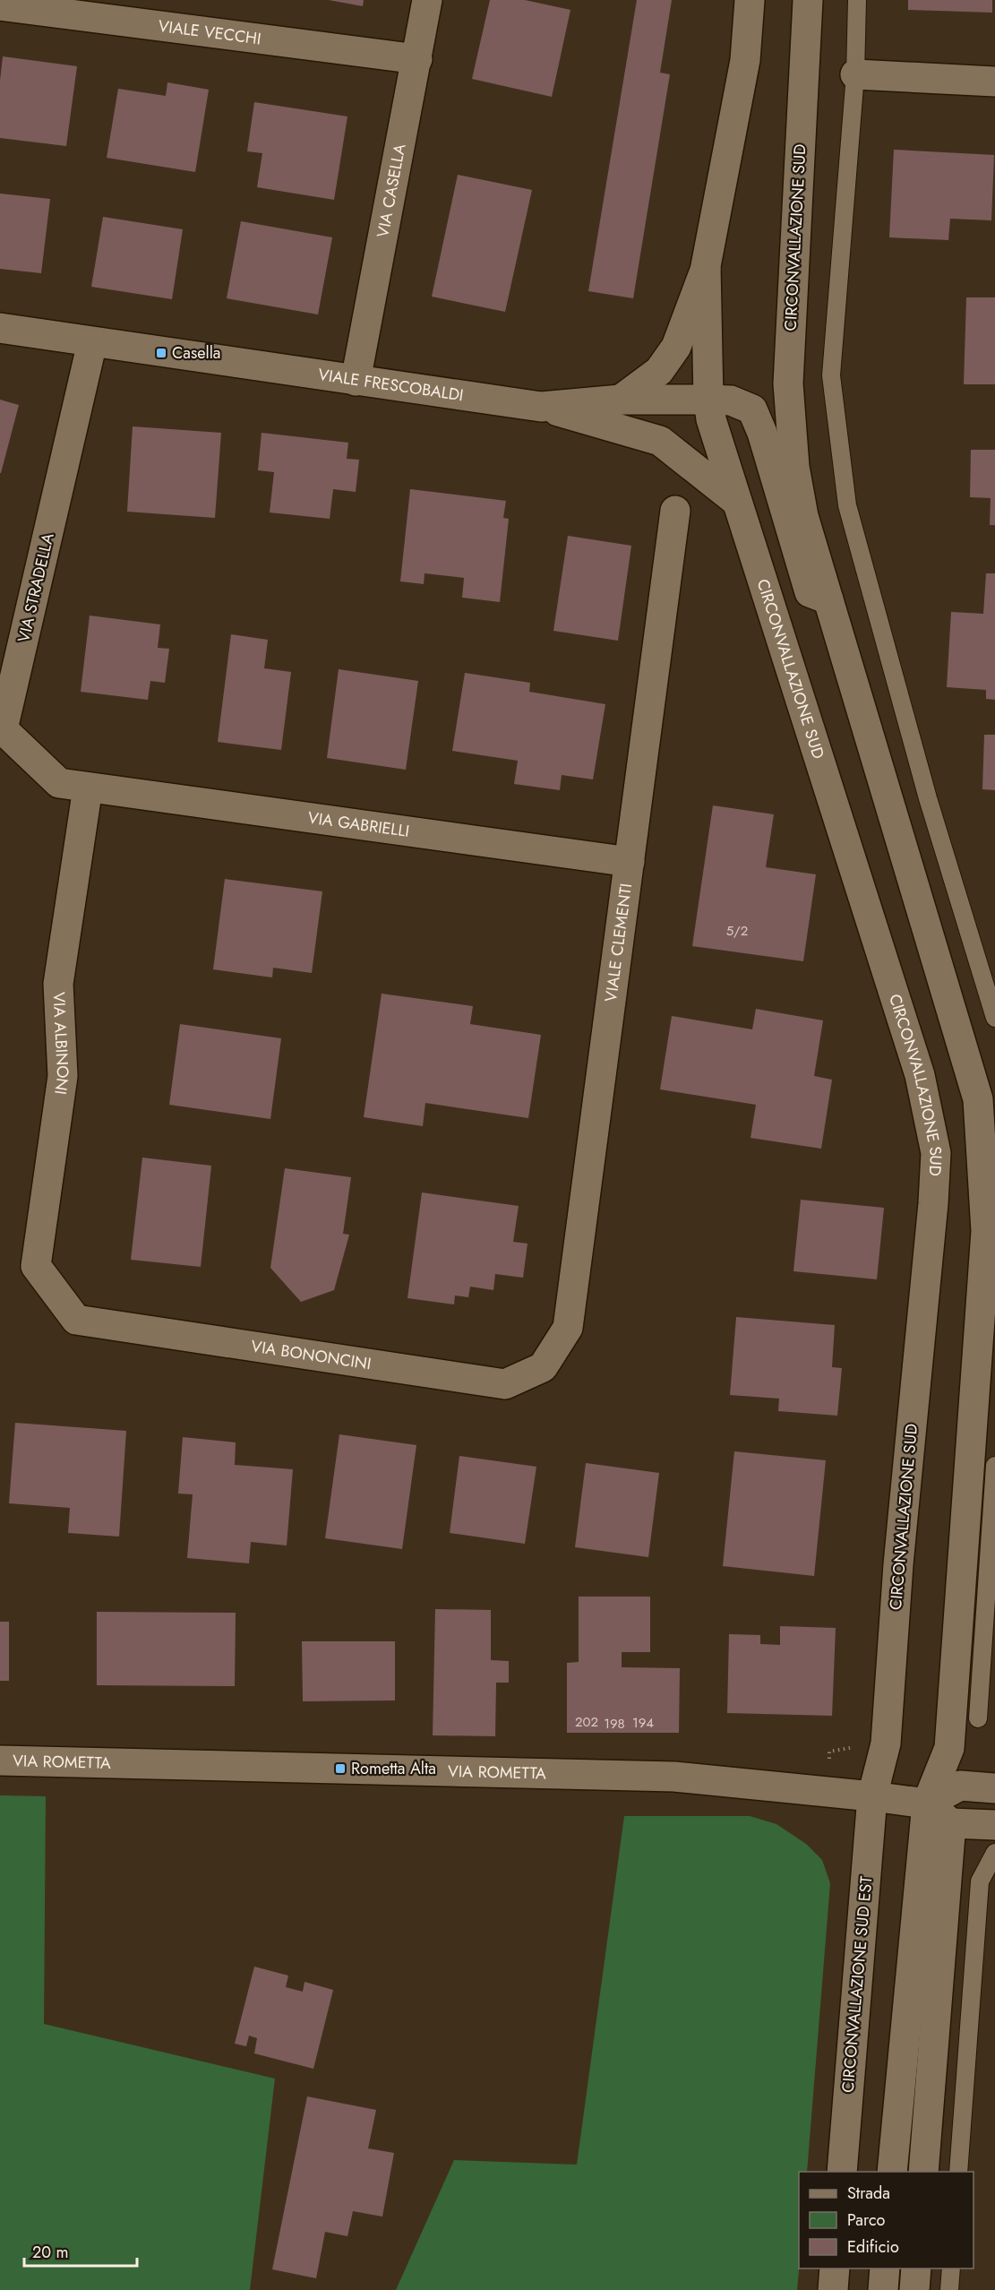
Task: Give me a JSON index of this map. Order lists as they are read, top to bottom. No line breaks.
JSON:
{"streets":{"street":["VIALE VECCHI","VIA CASELLA","CIRCONVALLAZIONE SUD","VIALE FRESCOBALDI","VIA STRADELLA","VIA GABRIELLI","VIALE CLEMENTI","VIA ALBINONI","VIA BONONCINI","VIA ROMETTA","CIRCONVALLAZIONE SUD EST"]},"crossings":[["VIALE VECCHI","VIA CASELLA"],["VIA CASELLA","VIALE FRESCOBALDI"],["CIRCONVALLAZIONE SUD","VIA ROMETTA"],["CIRCONVALLAZIONE SUD","CIRCONVALLAZIONE SUD EST"],["VIALE FRESCOBALDI","VIA STRADELLA"],["VIA STRADELLA","VIA GABRIELLI"],["VIA STRADELLA","VIA ALBINONI"],["VIA GABRIELLI","VIALE CLEMENTI"],["VIA GABRIELLI","VIA ALBINONI"],["VIALE CLEMENTI","VIA BONONCINI"],["VIA ALBINONI","VIA BONONCINI"],["VIA ROMETTA","CIRCONVALLAZIONE SUD EST"]],"places":{"transit":["Casella","Rometta Alta"]},"house_numbers":["5/2","202","194","198"],"legend":["Strada","Parco","Edificio"],"scale_bar":"20 m"}
